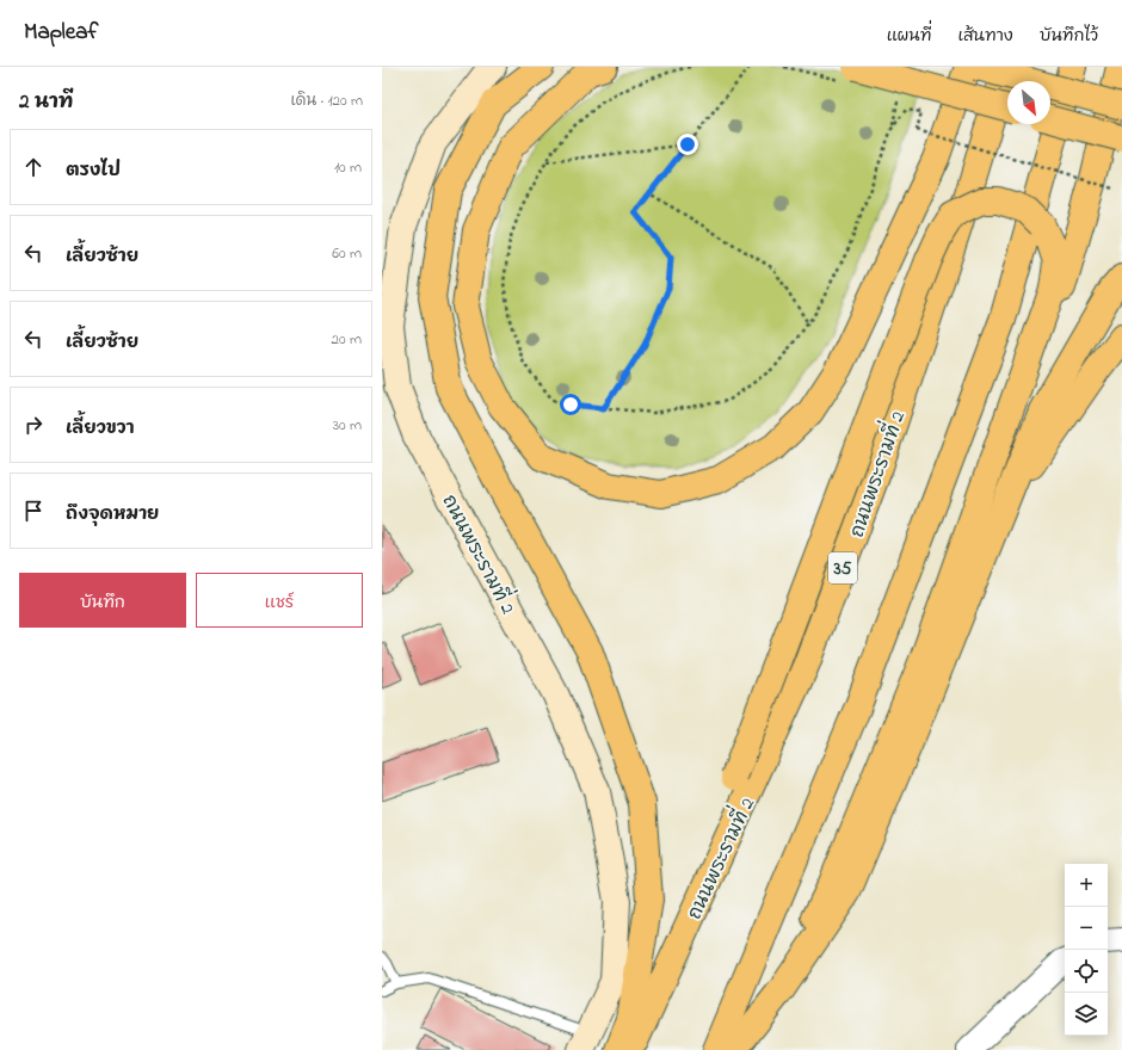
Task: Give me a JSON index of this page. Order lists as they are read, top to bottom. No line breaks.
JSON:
{"streets":{"highway":["ถนนพระรามที่ 2","35"]},"north":"bottom right","page":{"header":"Mapleaf","nav":["แผนที่","เส้นทาง","บันทึกไว้"],"heading":["2 นาที","เดิน · 120 m"],"list":[["ตรงไป","10 m"],["เลี้ยวซ้าย","60 m"],["เลี้ยวซ้าย","20 m"],["เลี้ยวขวา","30 m"],"ถึงจุดหมาย"],"buttons":["บันทึก","แชร์"],"map_buttons":["+","−"]}}
